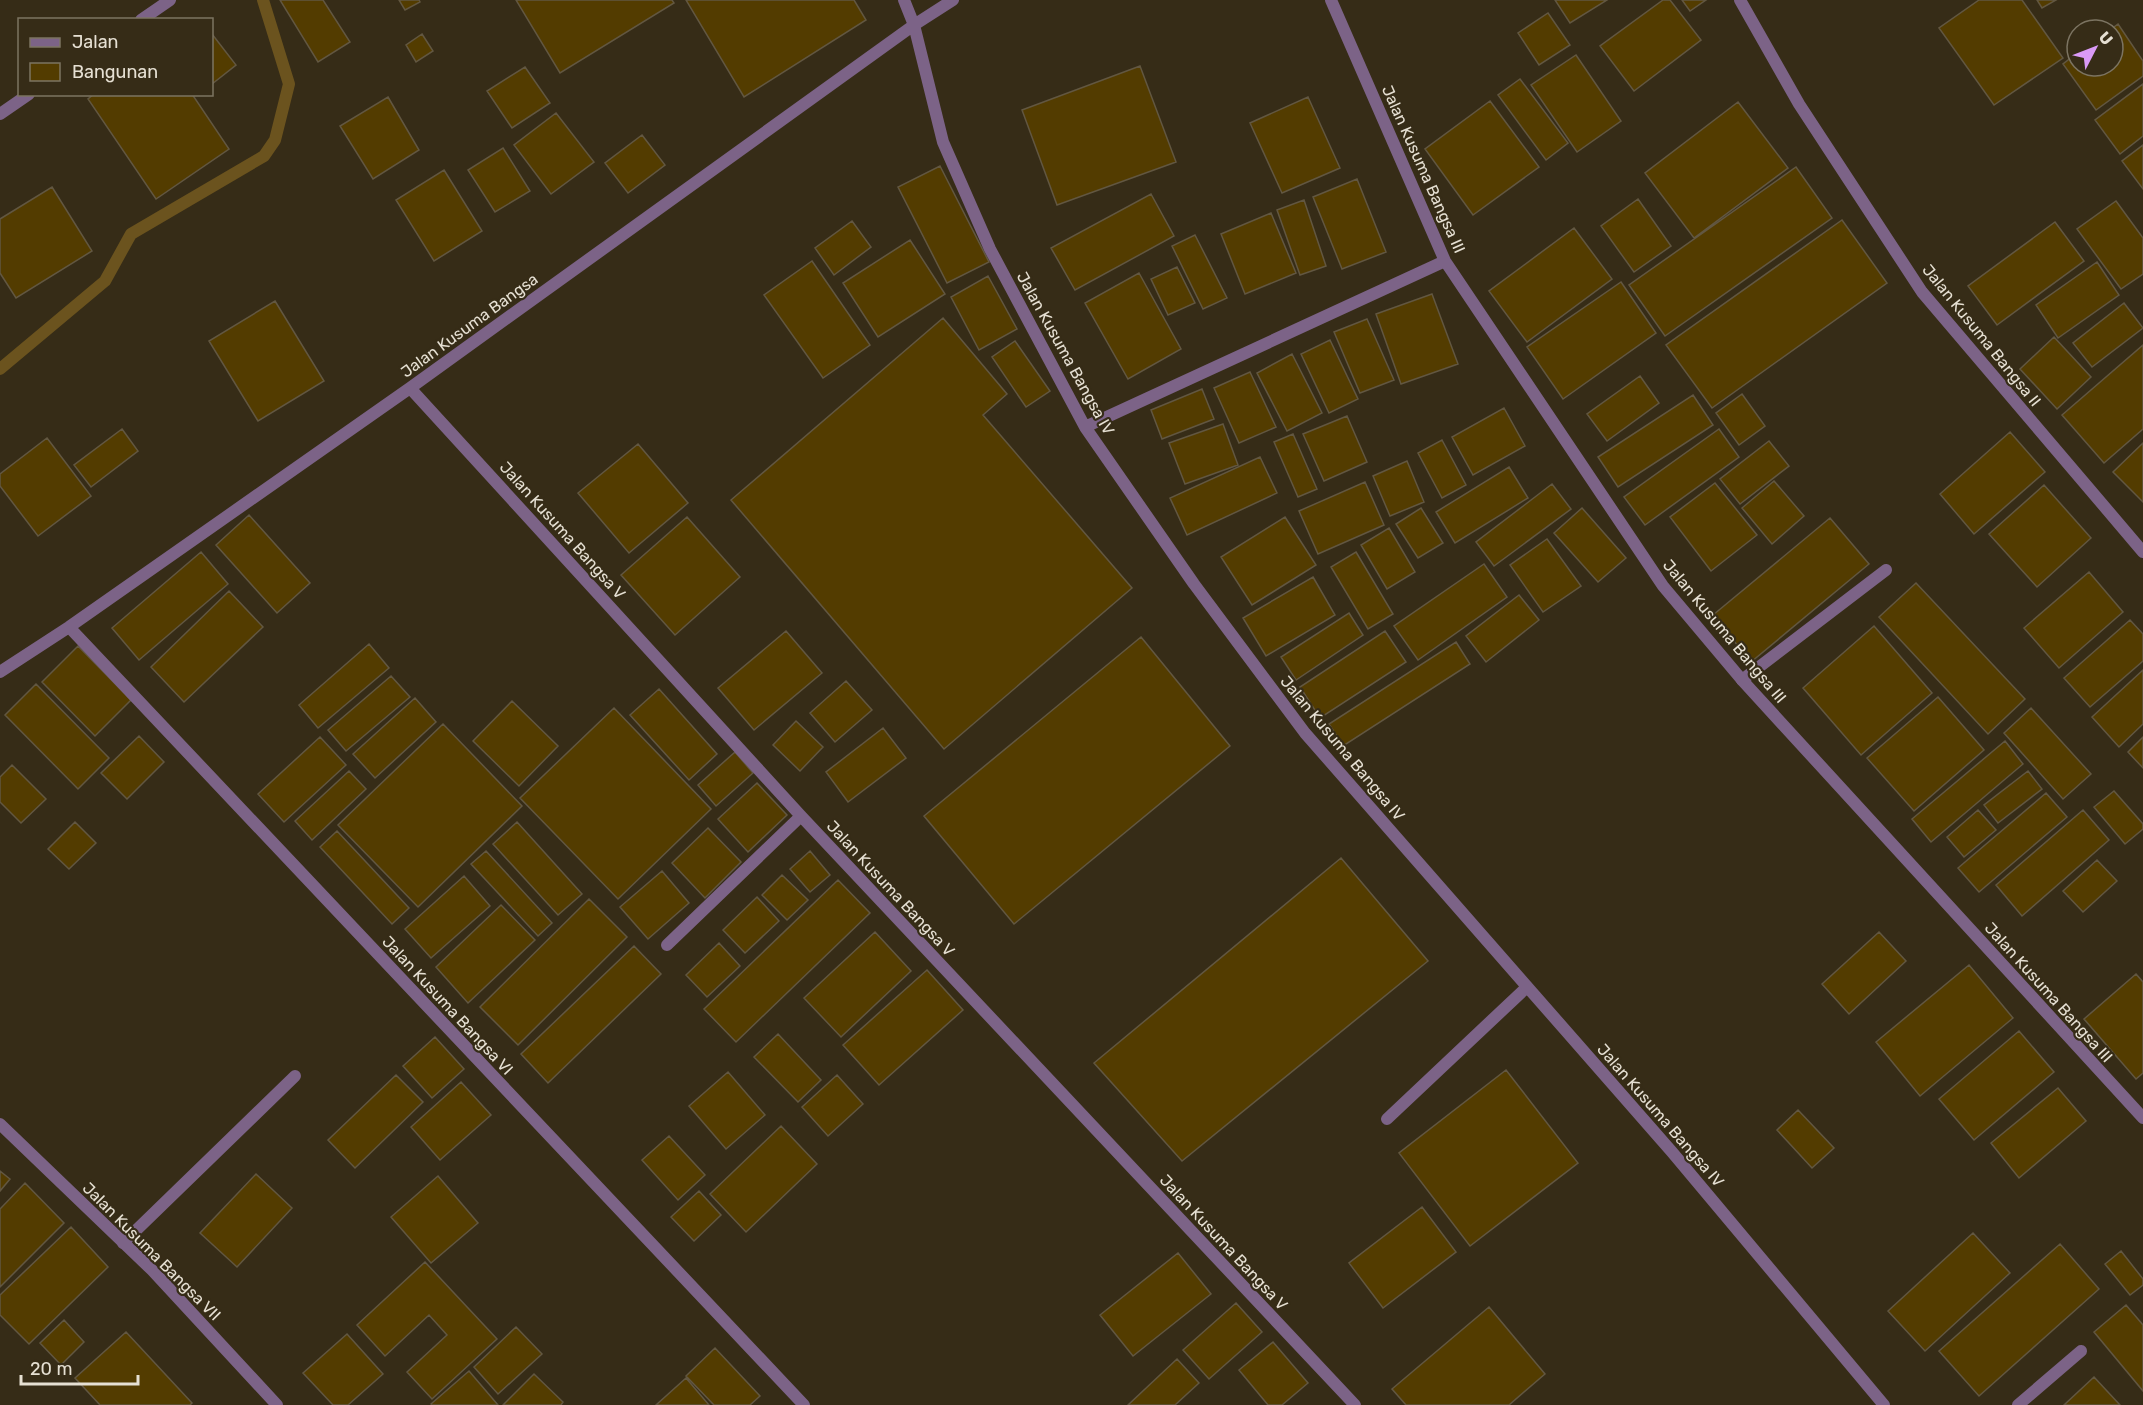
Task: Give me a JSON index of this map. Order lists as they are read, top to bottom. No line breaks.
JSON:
{"streets":{"street":["Jalan Kusuma Bangsa III","Jalan Kusuma Bangsa","Jalan Kusuma Bangsa II","Jalan Kusuma Bangsa IV","Jalan Kusuma Bangsa V","Jalan Kusuma Bangsa VI","Jalan Kusuma Bangsa VII"]},"crossings":[["Jalan Kusuma Bangsa","Jalan Kusuma Bangsa IV"],["Jalan Kusuma Bangsa","Jalan Kusuma Bangsa V"],["Jalan Kusuma Bangsa","Jalan Kusuma Bangsa VI"]],"legend":["Jalan","Bangunan"],"scale_bar":"20 m","north":"top right"}
